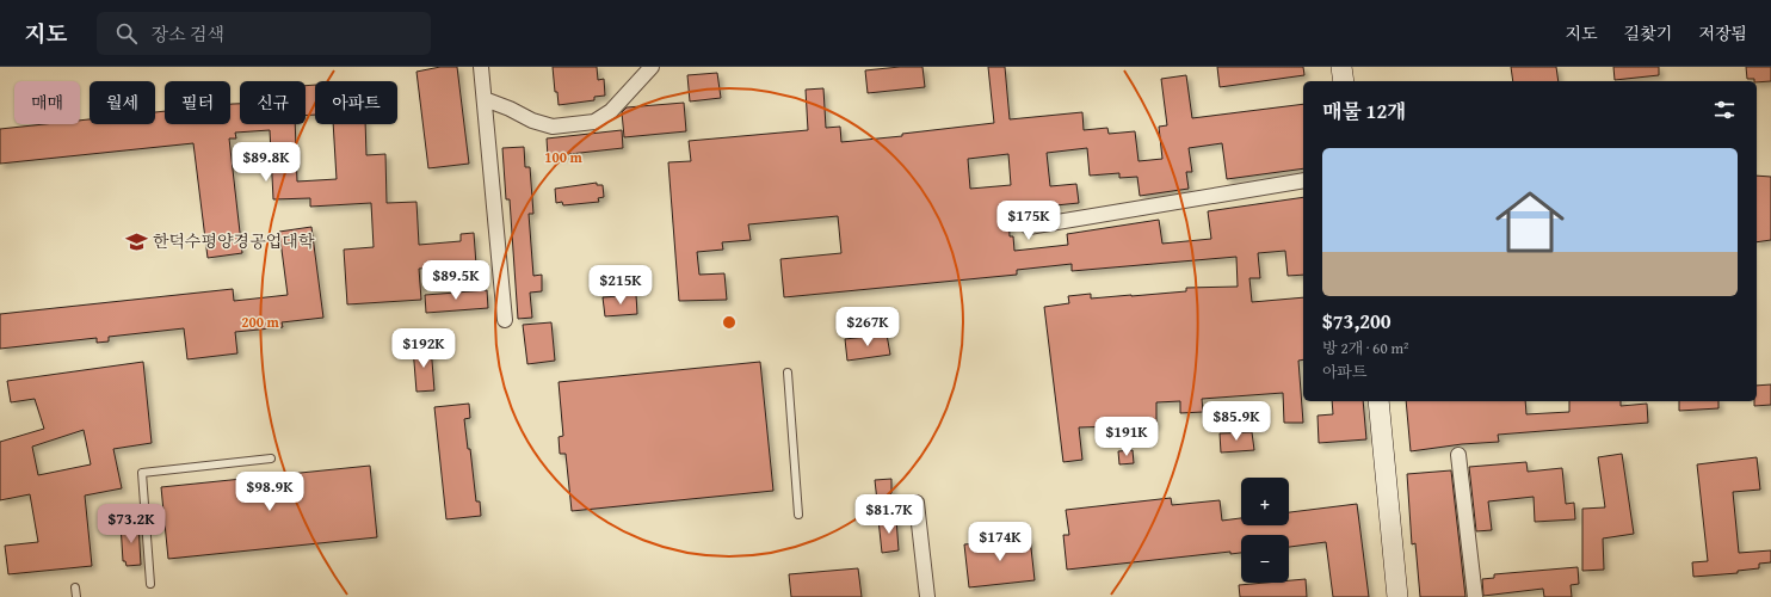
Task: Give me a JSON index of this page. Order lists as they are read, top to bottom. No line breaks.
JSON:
{"places":{"school or university":["한덕수평양경공업대학"]},"page":{"header":"지도","search":"장소 검색","nav":["지도","길찾기","저장됨"],"chip":["매매","월세","필터","신규","아파트"],"heading":"매물 12개","list":[{"name":"$73,200","note":"방 2개 · 60 m² · 아파트"}],"price":["$89.8K","$175K","$89.5K","$215K","$267K","$192K","$85.9K","$191K","$98.9K","$81.7K","$73.2K","$174K"],"map_buttons":["+","−"]},"rings":["100 m","200 m"]}
